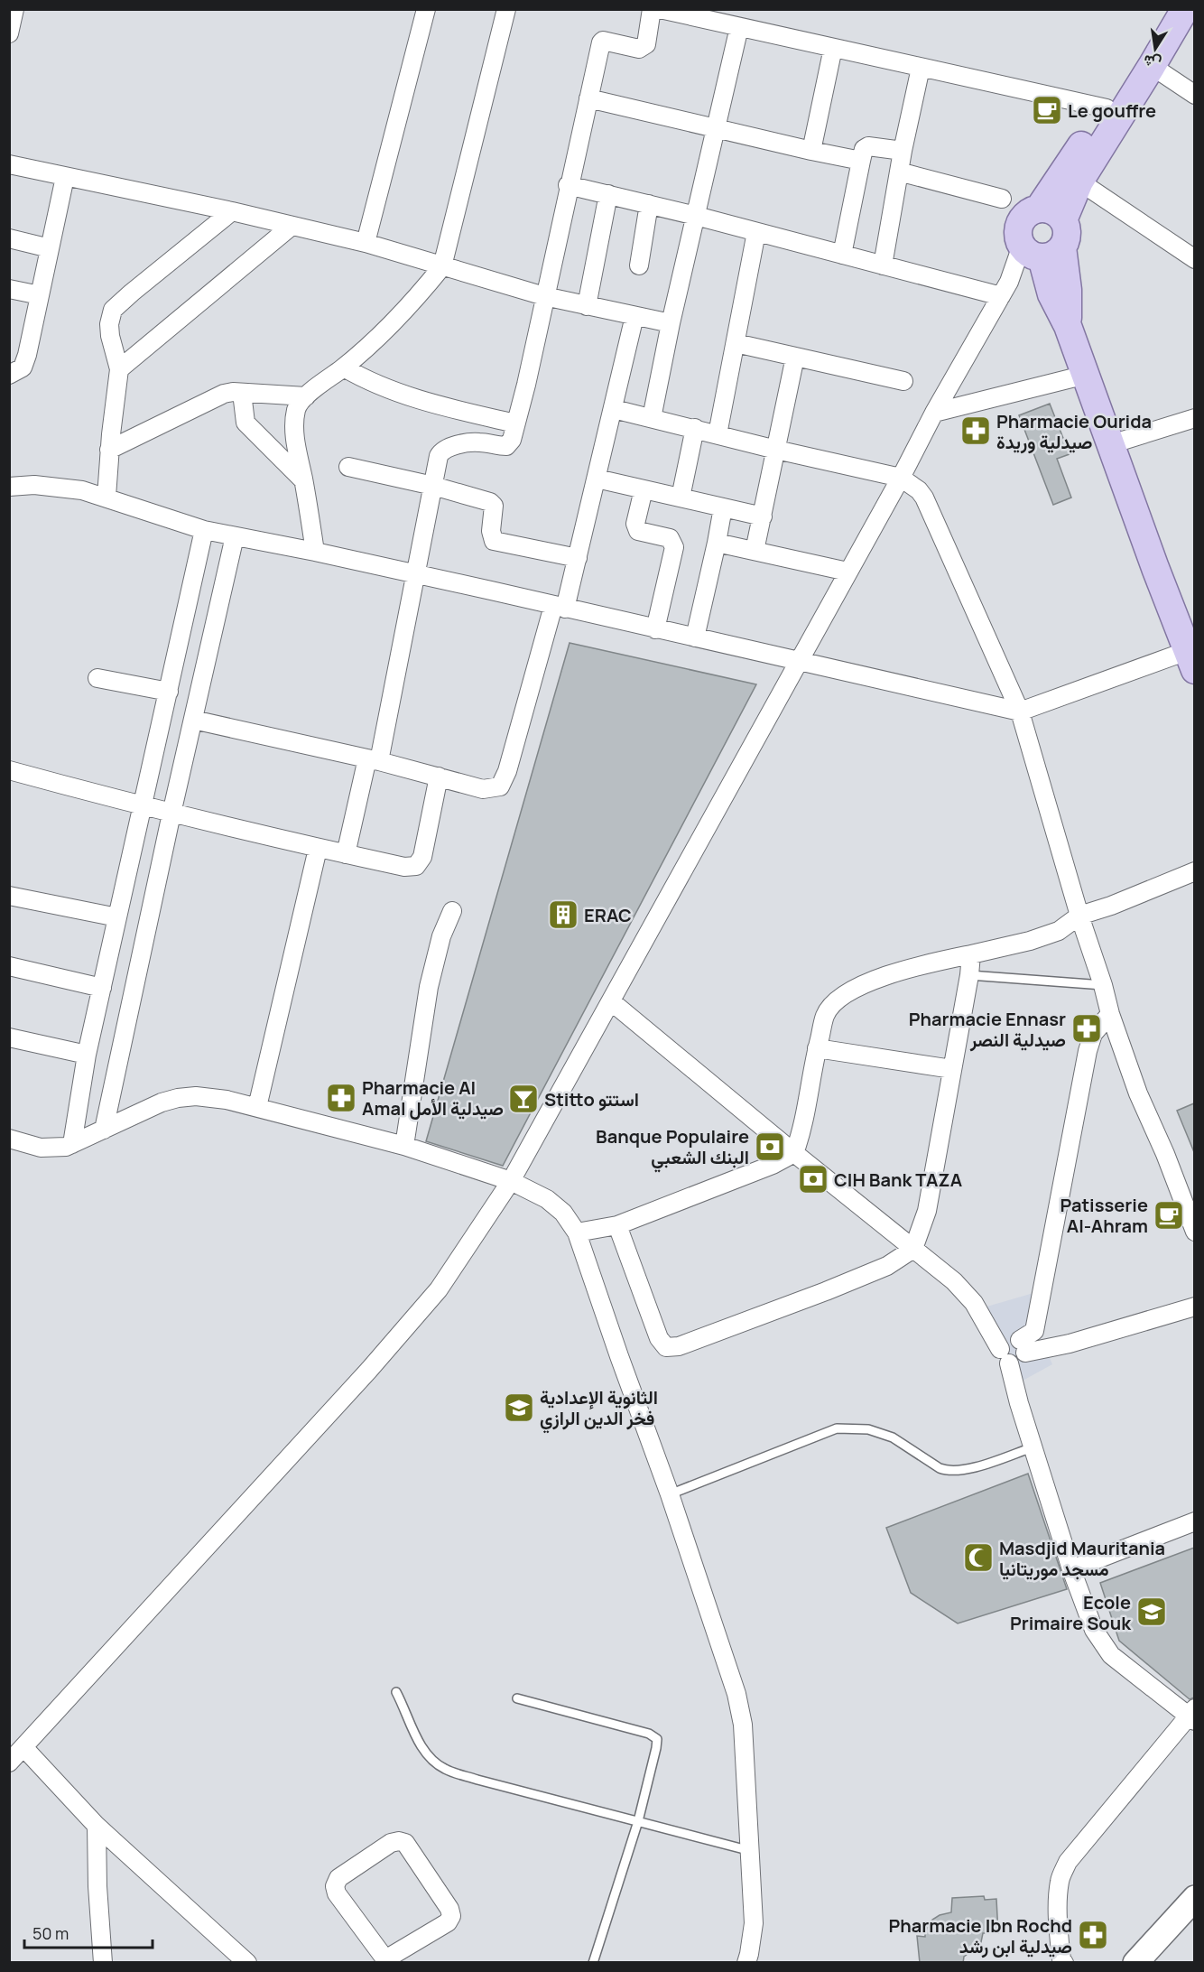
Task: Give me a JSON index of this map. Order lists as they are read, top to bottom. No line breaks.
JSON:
{"places":{"cafe":["Le gouffre","Patisserie Al-Ahram"],"pharmacy":["Pharmacie Ourida صيدلية وريدة","Pharmacie Ennasr صيدلية النصر","Pharmacie Al Amal صيدلية الأمل","Pharmacie Ibn Rochd صيدلية ابن رشد"],"building":["ERAC"],"bar":["Stitto استتو"],"bank":["Banque Populaire البنك الشعبي","CIH Bank TAZA"],"school or university":["الثانوية الإعدادية فخر الدين الرازي","Ecole Primaire Souk"],"mosque":["Masdjid Mauritania مسجد موريتانيا"]},"scale_bar":"50 m","north":"bottom"}
